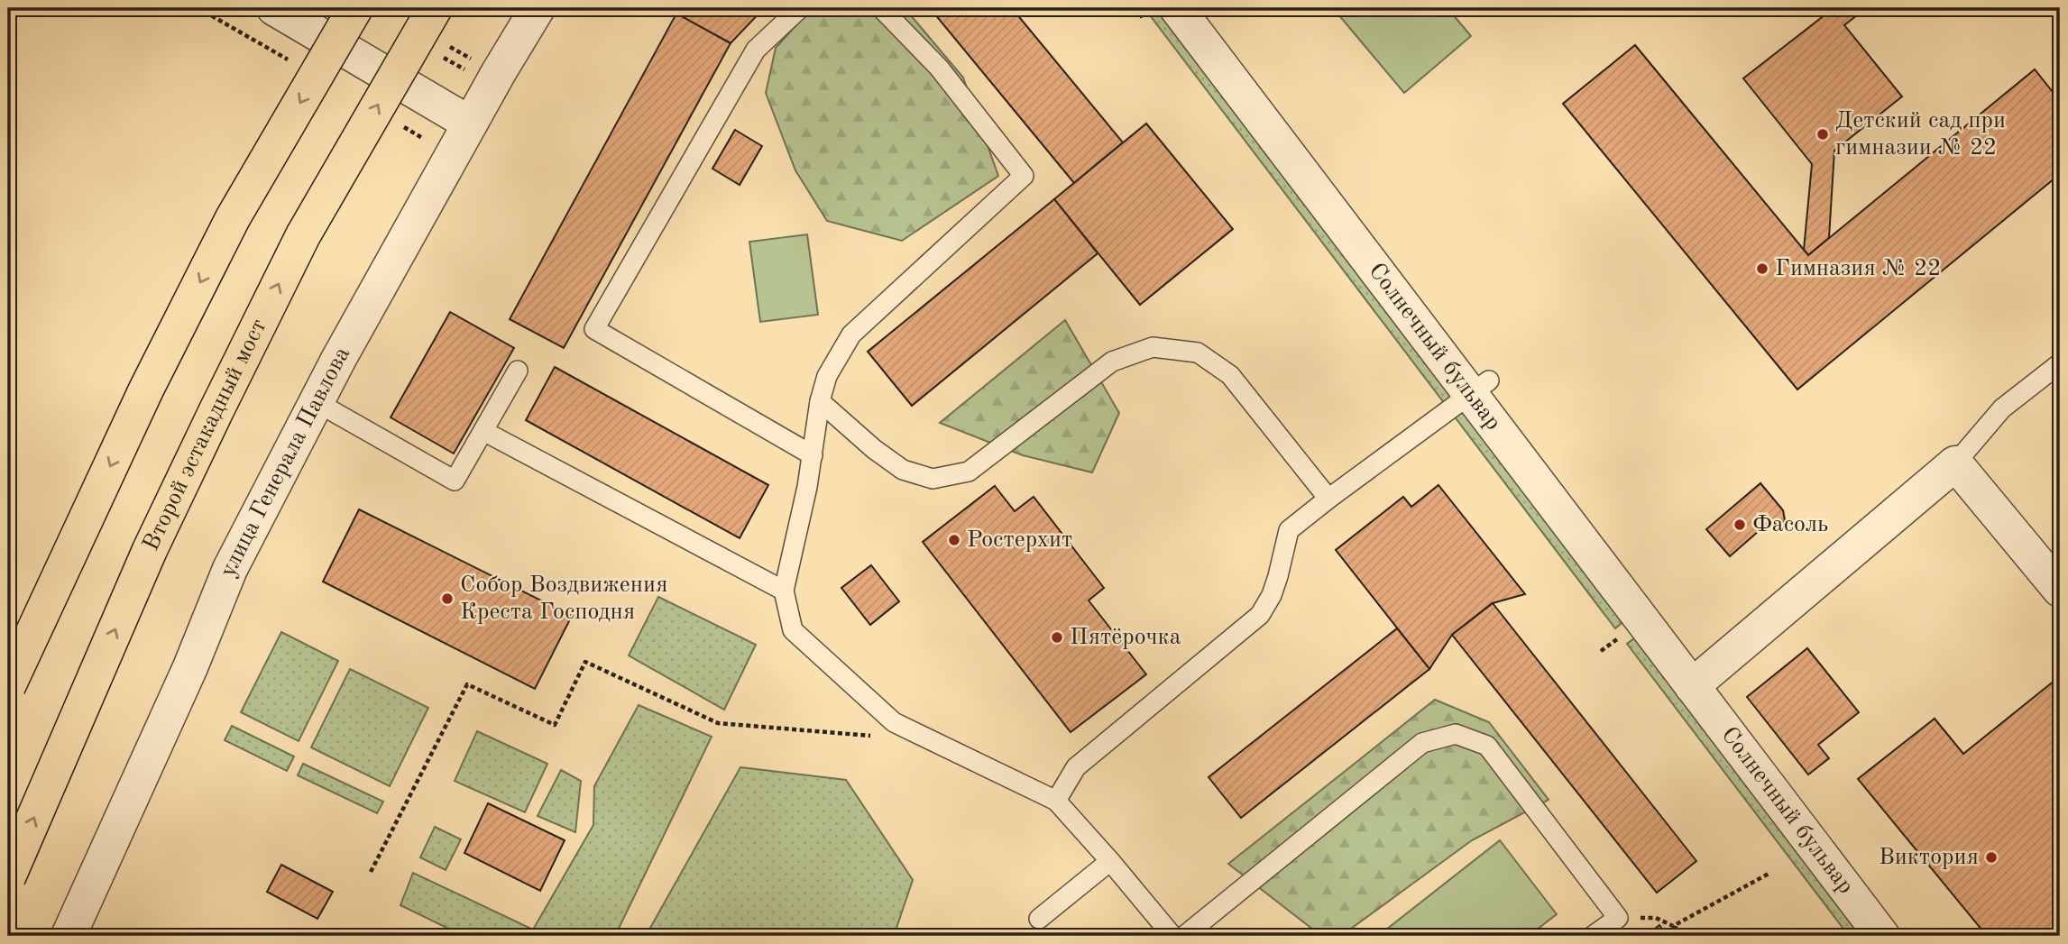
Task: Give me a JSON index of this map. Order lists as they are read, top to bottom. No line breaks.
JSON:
{"streets":{"main road":["Второй эстакадный мост"],"street":["Солнечный бульвар","улица Генерала Павлова"]},"places":["Детский сад при гимназии № 22","Гимназия № 22","Фасоль","Ростерхит","Собор Воздвижения Креста Господня","Пятёрочка","Виктория"]}
